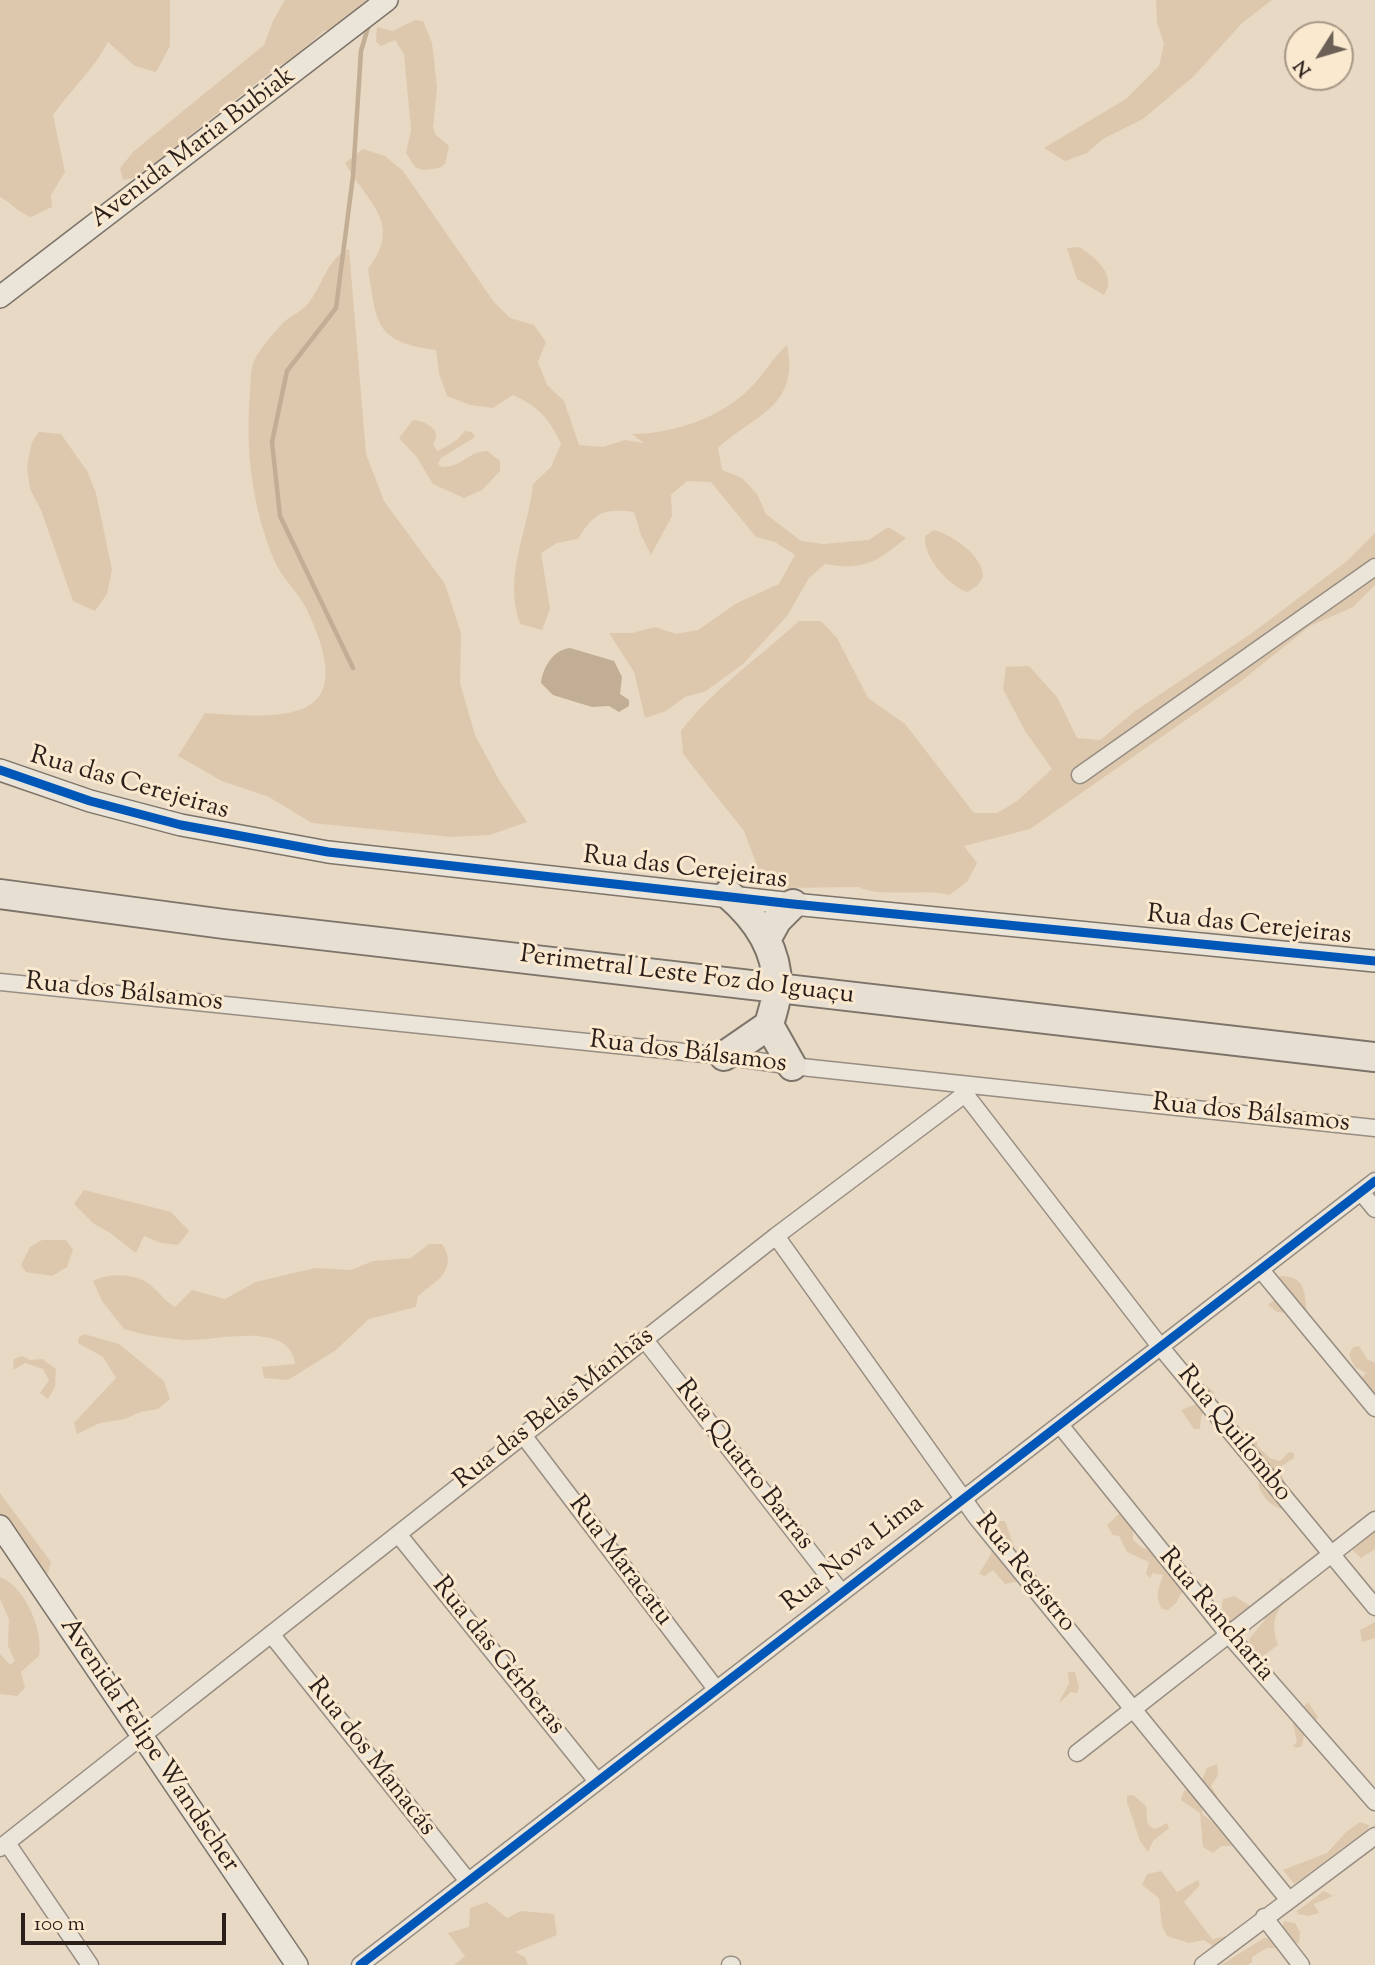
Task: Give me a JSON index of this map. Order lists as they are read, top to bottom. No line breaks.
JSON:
{"streets":{"highway":["Perimetral Leste Foz do Iguaçu"],"street":["Avenida Maria Bubiak","Rua das Cerejeiras","Rua dos Bálsamos","Rua das Belas Manhãs","Rua Quilombo","Rua Quatro Barras","Rua Nova Lima","Rua Maracatu","Rua Registro","Rua Rancharia","Rua das Gérberas","Avenida Felipe Wandscher","Rua dos Manacás"]},"crossings":[["Rua dos Bálsamos","Rua das Belas Manhãs"],["Rua dos Bálsamos","Rua Quilombo"],["Rua das Belas Manhãs","Rua Quilombo"],["Rua das Belas Manhãs","Rua Quatro Barras"],["Rua das Belas Manhãs","Rua Maracatu"],["Rua das Belas Manhãs","Rua Registro"],["Rua das Belas Manhãs","Rua das Gérberas"],["Rua das Belas Manhãs","Avenida Felipe Wandscher"],["Rua das Belas Manhãs","Rua dos Manacás"],["Rua Quilombo","Rua Nova Lima"],["Rua Quatro Barras","Rua Nova Lima"],["Rua Nova Lima","Rua Maracatu"],["Rua Nova Lima","Rua Registro"],["Rua Nova Lima","Rua Rancharia"],["Rua Nova Lima","Rua das Gérberas"],["Rua Nova Lima","Rua dos Manacás"]],"scale_bar":"100 m","north":"bottom left"}
